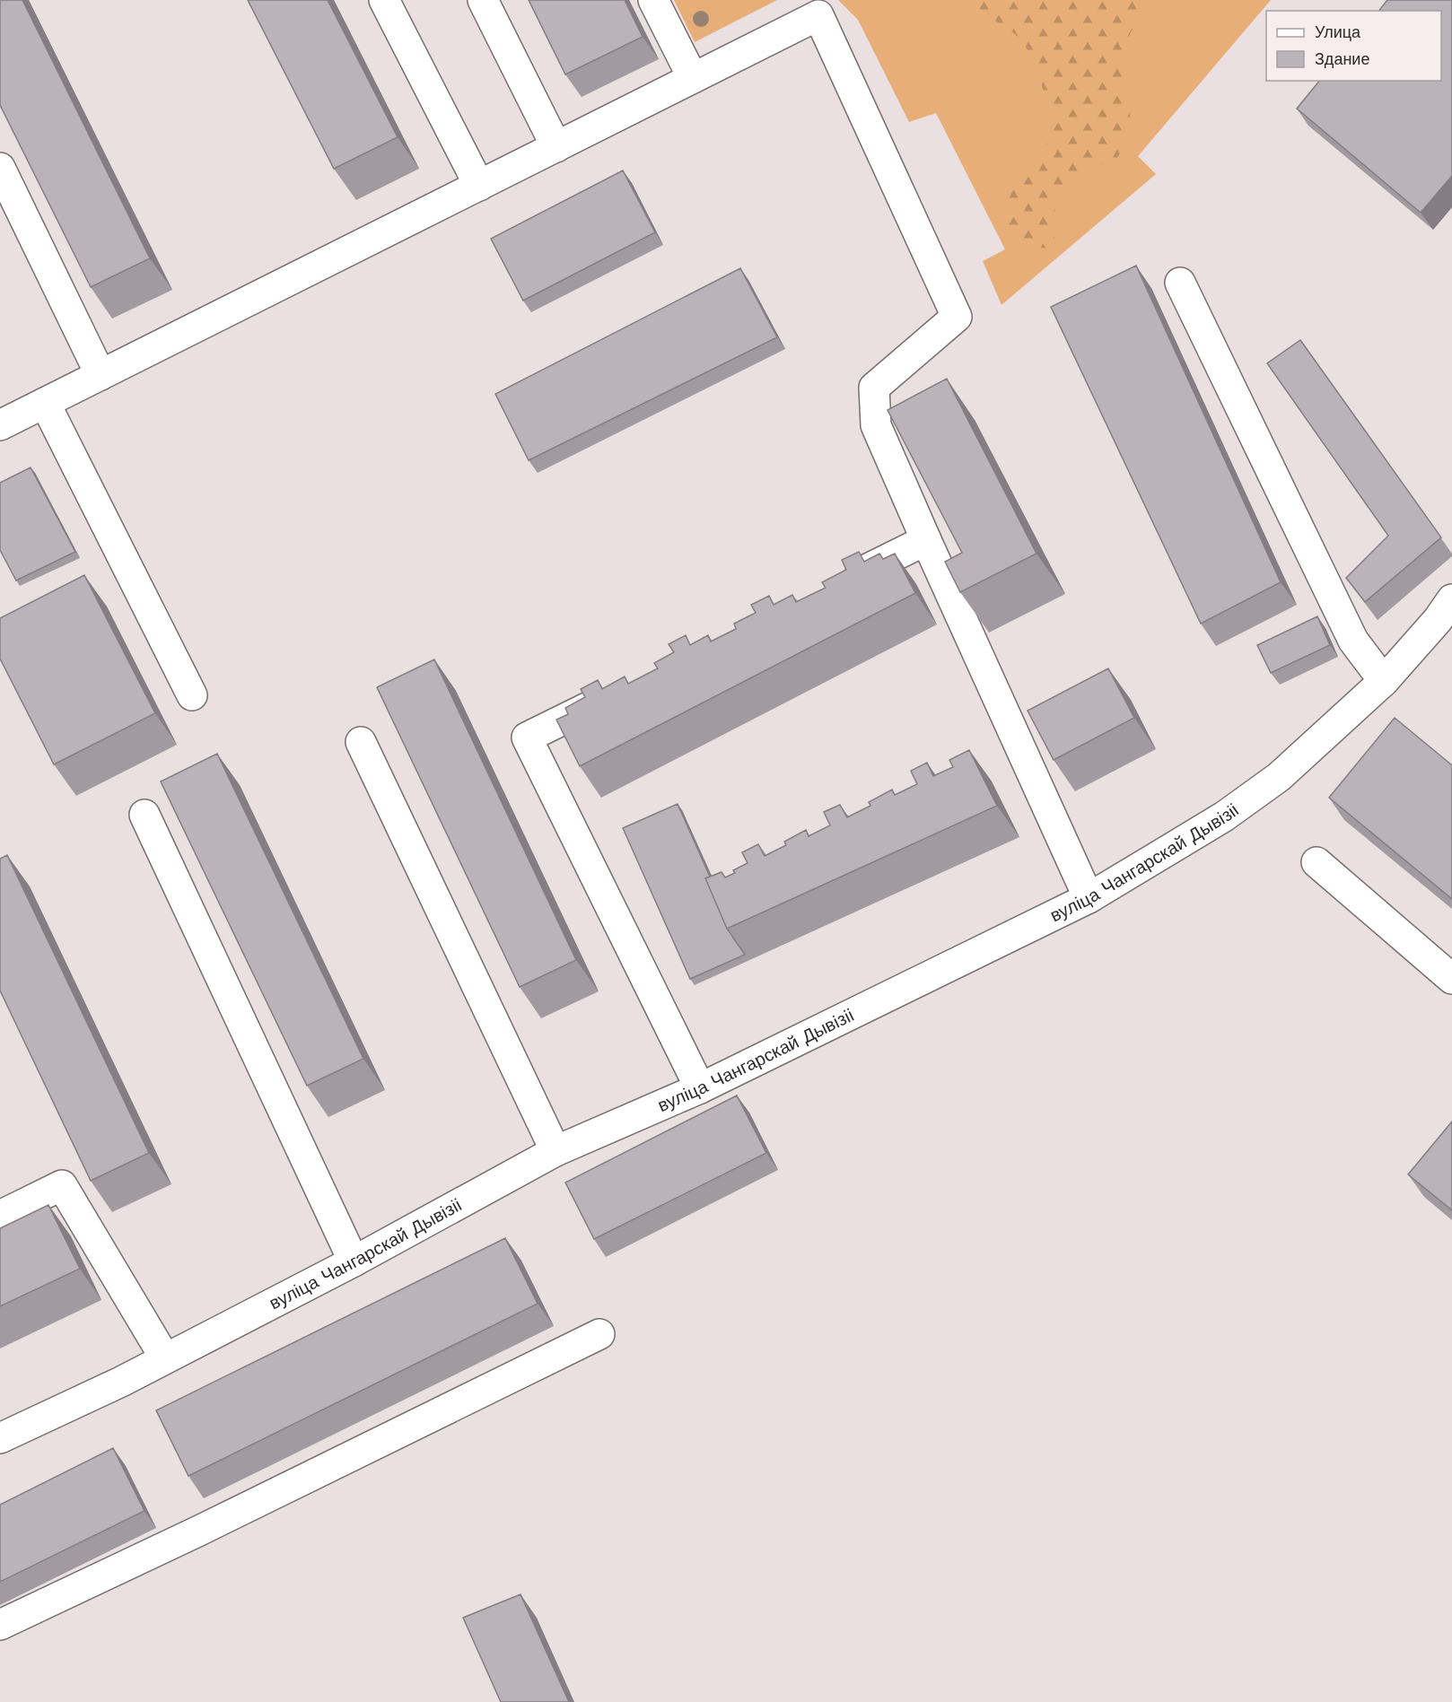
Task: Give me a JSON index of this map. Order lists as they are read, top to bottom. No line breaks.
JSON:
{"streets":{"street":["вуліца Чангарскай Дывізіі"]},"legend":["Улица","Здание"]}
